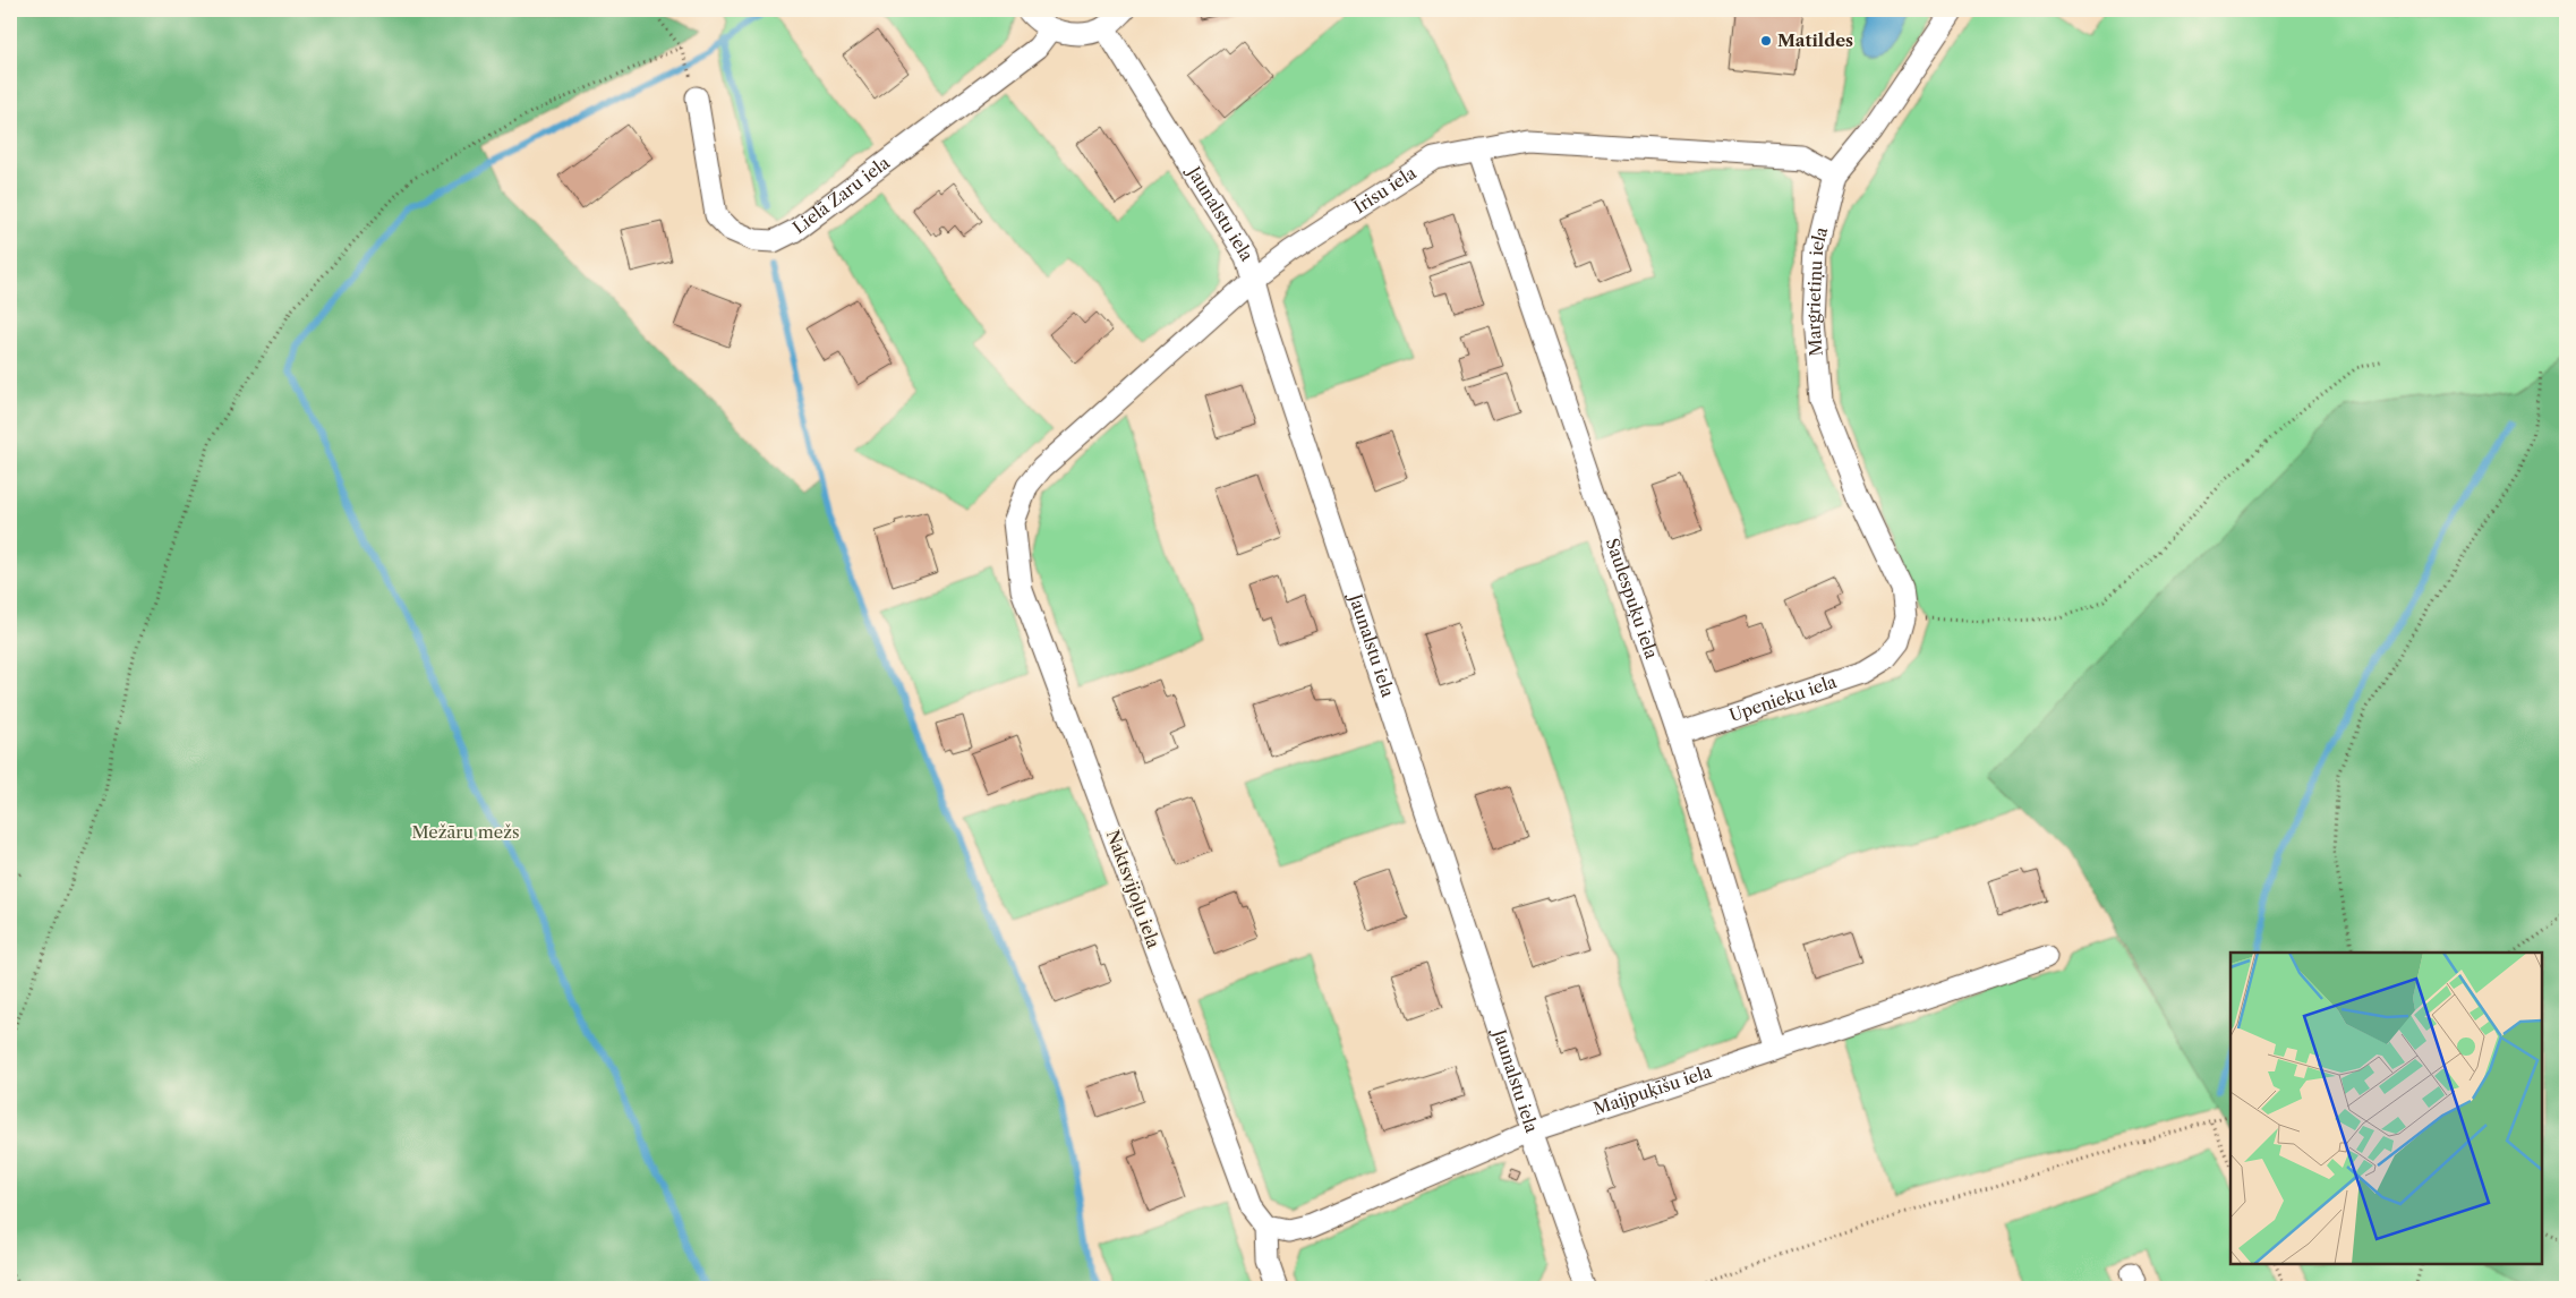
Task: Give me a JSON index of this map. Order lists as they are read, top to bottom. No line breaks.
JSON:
{"streets":{"street":["Īrisu iela","Lielā Zaru iela","Jaunalstu iela","Margrietiņu iela","Saulespuķu iela","Upenieku iela","Naktsvijoļu iela","Maijpuķīšu iela"]},"crossings":[["Īrisu iela","Jaunalstu iela"],["Īrisu iela","Margrietiņu iela"],["Īrisu iela","Saulespuķu iela"],["Īrisu iela","Naktsvijoļu iela"],["Jaunalstu iela","Maijpuķīšu iela"],["Margrietiņu iela","Upenieku iela"],["Saulespuķu iela","Upenieku iela"],["Saulespuķu iela","Maijpuķīšu iela"],["Naktsvijoļu iela","Maijpuķīšu iela"]],"parks":["Mežāru mežs"],"places":["Matildes"]}
